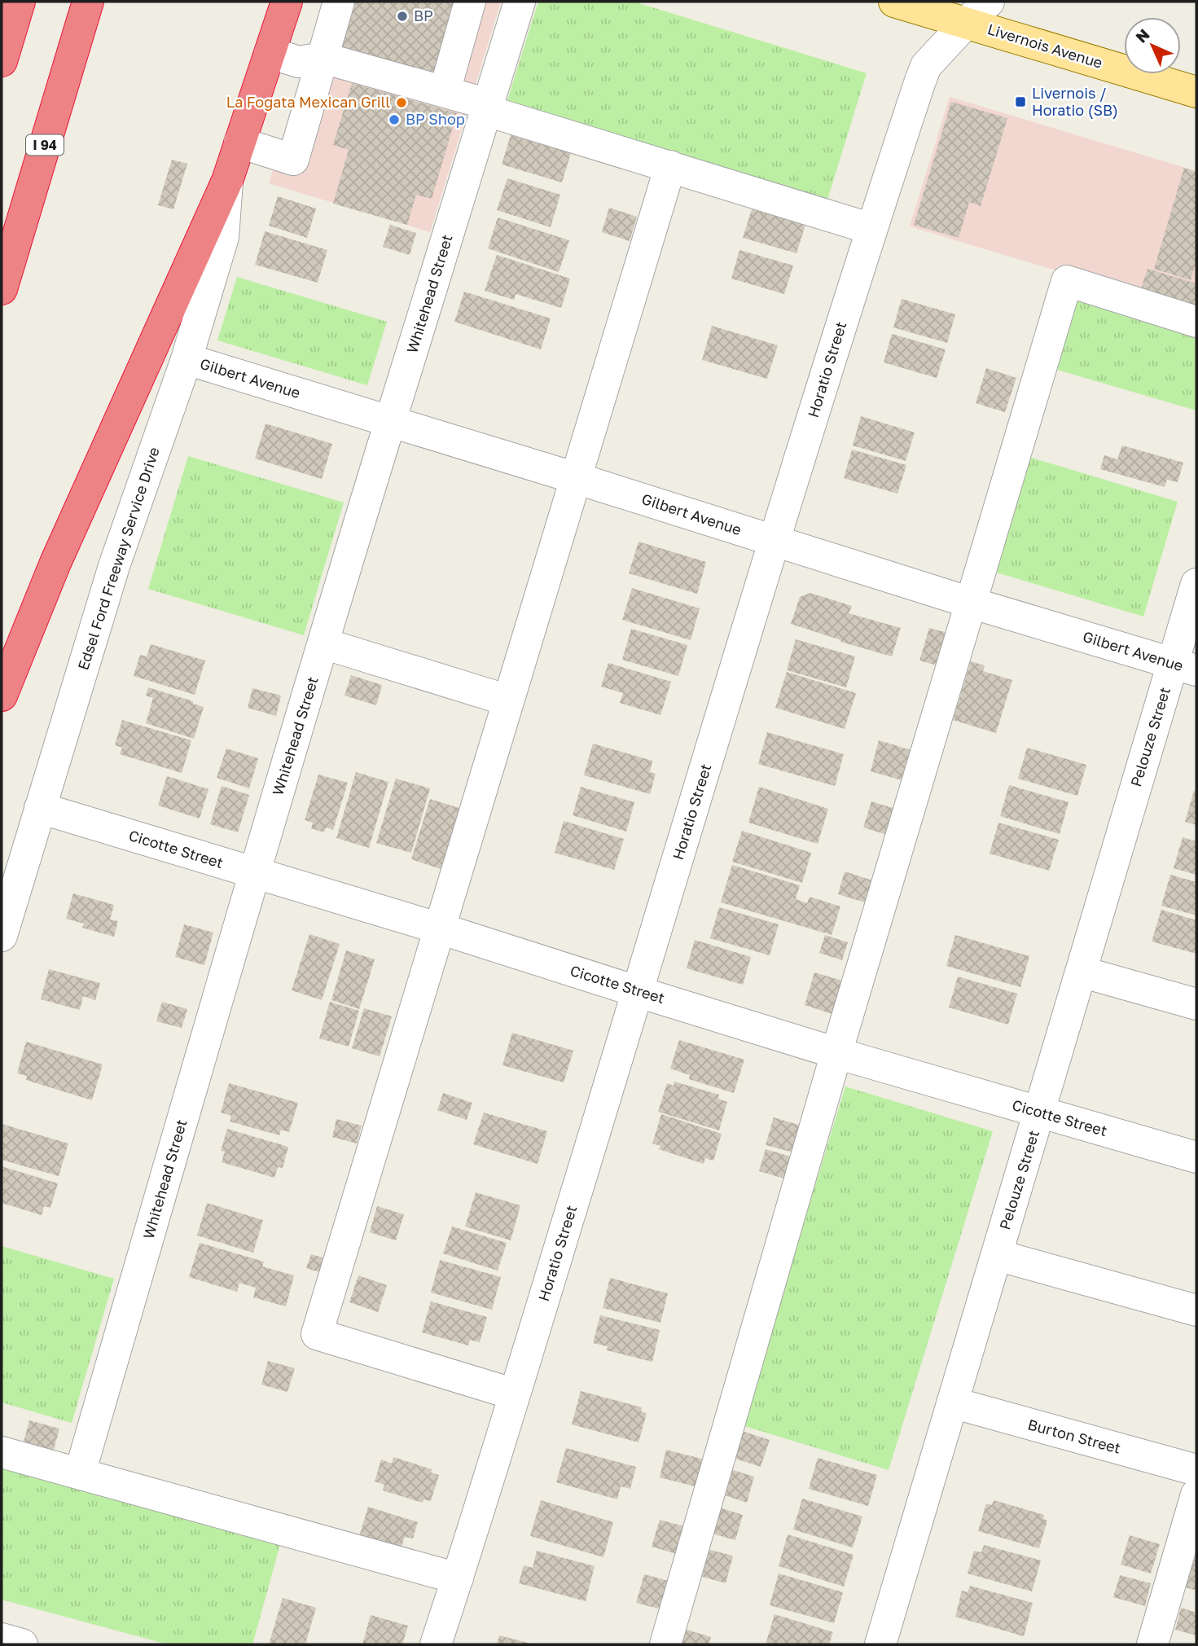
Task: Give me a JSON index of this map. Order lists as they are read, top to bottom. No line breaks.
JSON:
{"streets":{"highway":["I 94"],"main road":["Livernois Avenue"],"street":["Whitehead Street","Horatio Street","Gilbert Avenue","Edsel Ford Freeway Service Drive","Pelouze Street","Cicotte Street","Burton Street"]},"crossings":[["Livernois Avenue","Horatio Street"],["Whitehead Street","Gilbert Avenue"],["Whitehead Street","Cicotte Street"],["Horatio Street","Gilbert Avenue"],["Horatio Street","Cicotte Street"],["Gilbert Avenue","Edsel Ford Freeway Service Drive"],["Gilbert Avenue","Pelouze Street"],["Edsel Ford Freeway Service Drive","Cicotte Street"],["Pelouze Street","Cicotte Street"],["Pelouze Street","Burton Street"]],"places":{"other":["BP","La Fogata Mexican Grill","BP Shop"],"transit":["Livernois / Horatio (SB)"]},"north":"top left"}
